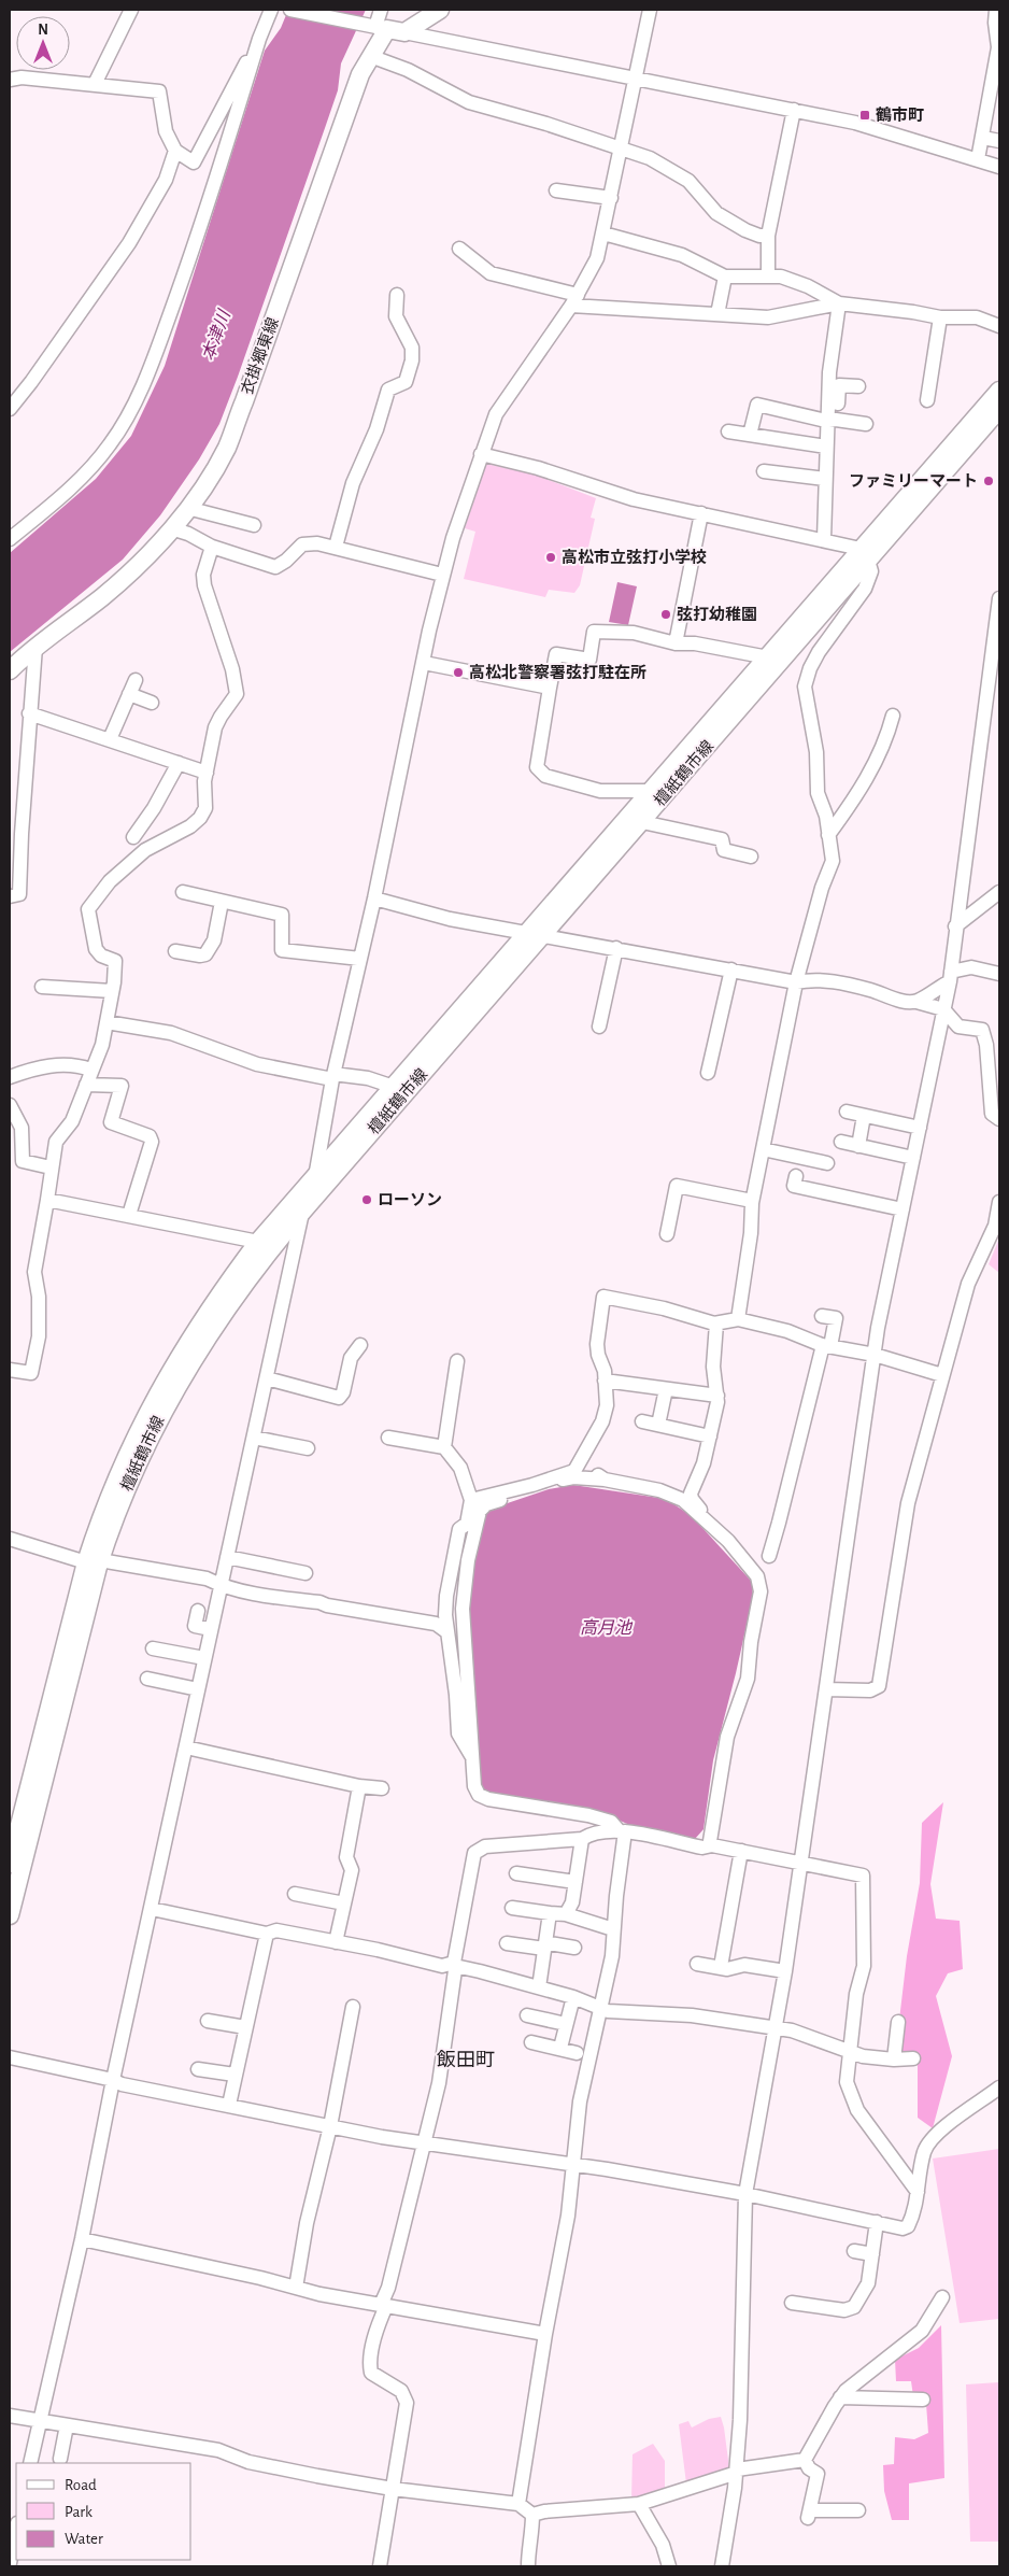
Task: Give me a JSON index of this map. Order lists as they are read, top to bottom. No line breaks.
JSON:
{"streets":{"main road":["衣掛郷東線","檀紙鶴市線"]},"districts":["飯田町"],"water":["本津川","高月池"],"places":{"transit":["鶴市町"],"other":["ファミリーマート","高松市立弦打小学校","弦打幼稚園","高松北警察署弦打駐在所","ローソン"]},"legend":["Road","Park","Water"],"north":"top"}
